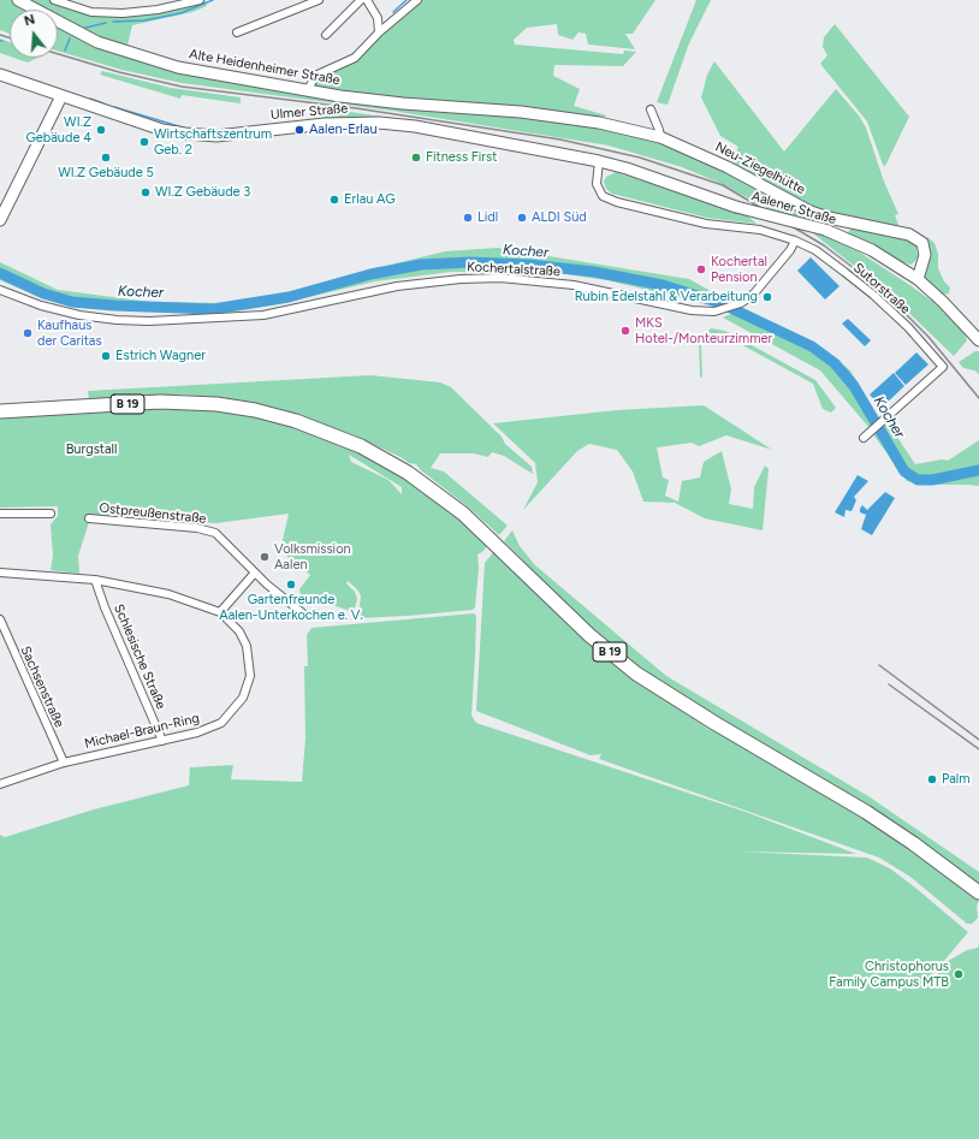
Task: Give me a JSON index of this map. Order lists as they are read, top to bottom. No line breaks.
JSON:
{"streets":{"highway":["B 19"],"street":["Alte Heidenheimer Straße","Ulmer Straße","Neu-Ziegelhütte","Aalener Straße","Kochertalstraße","Sutorstraße","Ostpreußenstraße","Schlesische Straße","Sachsenstraße","Michael-Braun-Ring"]},"crossings":[["Alte Heidenheimer Straße","Neu-Ziegelhütte"],["Ulmer Straße","Aalener Straße"],["Neu-Ziegelhütte","Aalener Straße"],["Kochertalstraße","Sutorstraße"],["Schlesische Straße","Michael-Braun-Ring"],["Sachsenstraße","Michael-Braun-Ring"]],"water":["Kocher"],"parks":["Burgstall"],"places":["WI.Z Gebäude 4","Aalen-Erlau","Wirtschaftszentrum Geb. 2","WI.Z Gebäude 5","Fitness First","WI.Z Gebäude 3","Erlau AG","Lidl","ALDI Süd","Kochertal Pension","Rubin Edelstahl & Verarbeitung","MKS Hotel-/Monteurzimmer","Kaufhaus der Caritas","Estrich Wagner","Volksmission Aalen","Gartenfreunde Aalen-Unterkochen e. V.","Palm","Christophorus Family Campus MTB"],"north":"top"}
